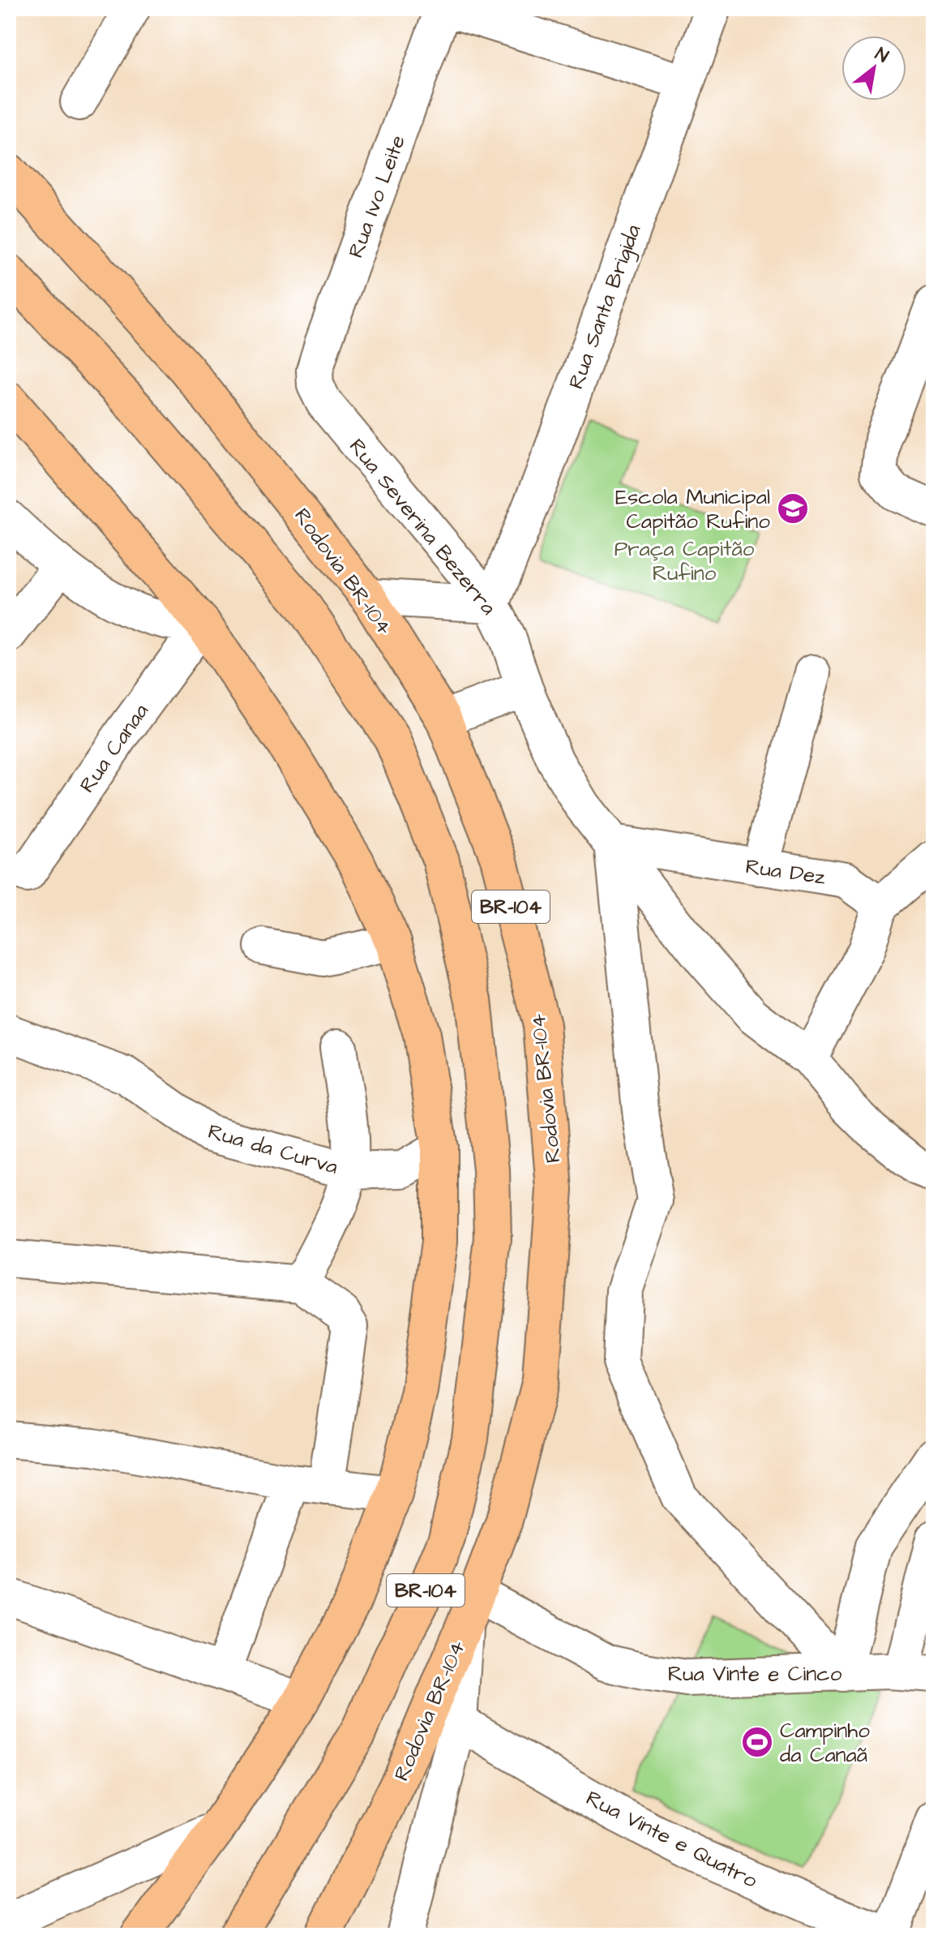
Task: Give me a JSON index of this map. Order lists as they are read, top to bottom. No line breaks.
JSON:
{"streets":{"highway":["Rodovia BR-104","BR-104"],"street":["Rua Ivo Leite","Rua Santa Brigida","Rua Severina Bezerra","Rua Canaa","Rua Dez","Rua da Curva","Rua Vinte e Cinco","Rua Vinte e Quatro"]},"crossings":[["Rua Ivo Leite","Rua Severina Bezerra"],["Rua Santa Brigida","Rua Severina Bezerra"],["Rua Severina Bezerra","Rua Dez"],["Rodovia BR-104","Rua Vinte e Cinco"],["Rua Canaa","BR-104"],["BR-104","Rua da Curva"]],"parks":["Praça Capitão Rufino"],"places":{"school or university":["Escola Municipal Capitão Rufino"],"sports":["Campinho da Canaã"]},"north":"top right"}
